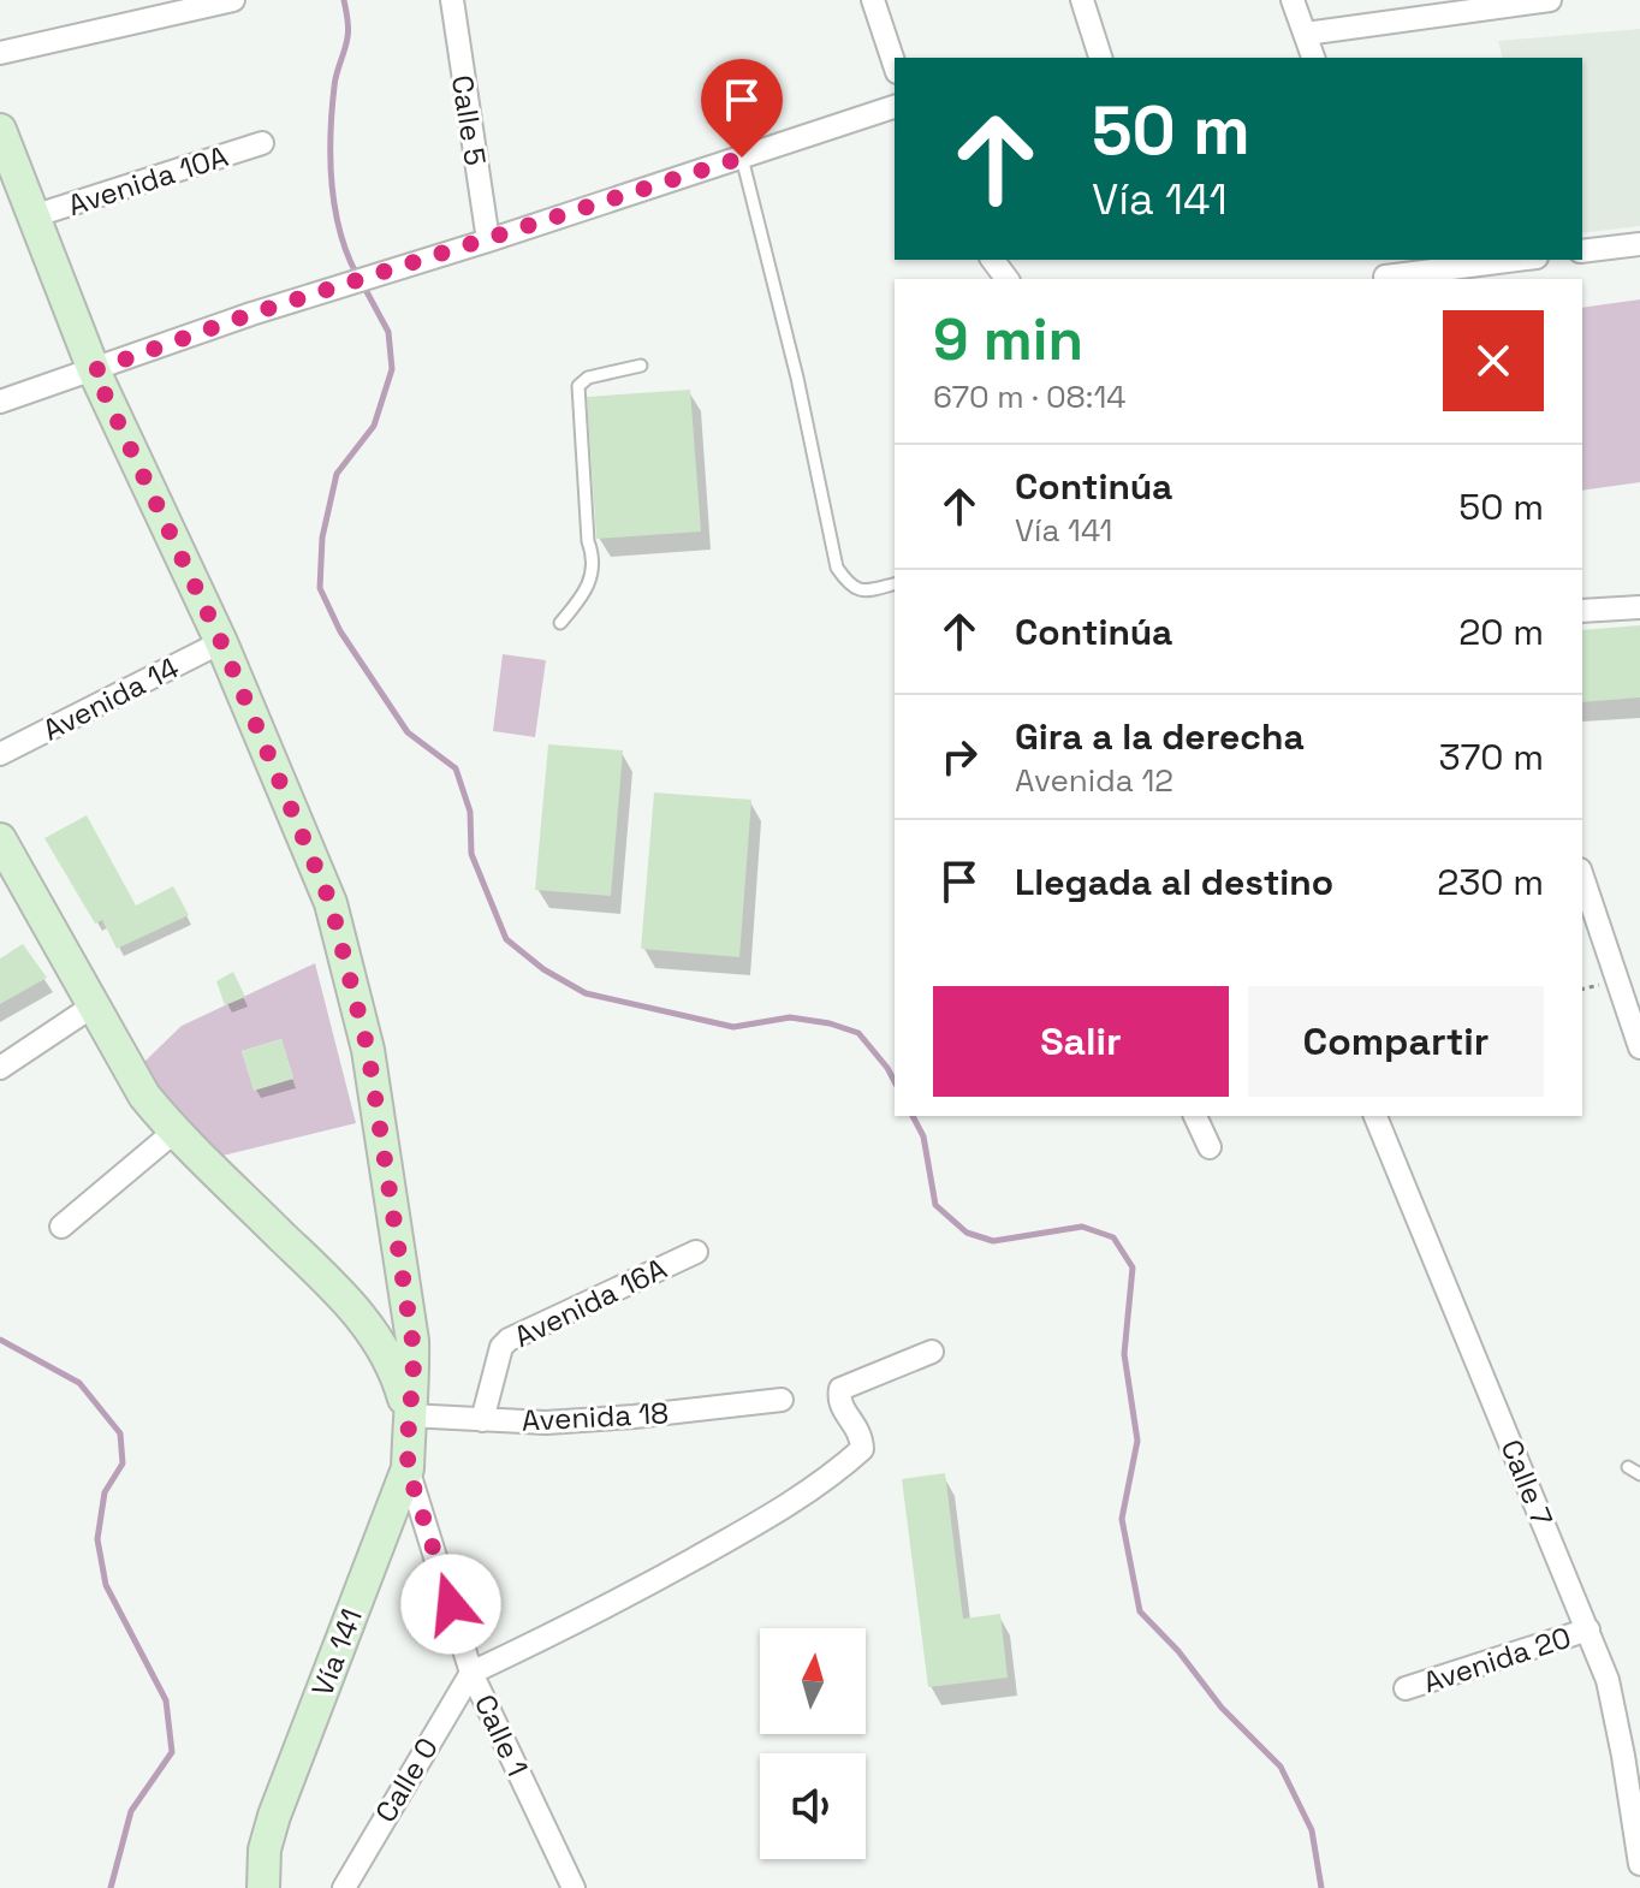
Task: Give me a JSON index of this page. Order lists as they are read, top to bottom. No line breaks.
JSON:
{"streets":{"main road":["Vía 141"],"street":["Calle 5","Avenida 10A","Avenida 14","Avenida 16A","Avenida 18","Calle 7","Avenida 20","Calle 1","Calle 0"]},"crossings":[["Avenida 10A","Vía 141"],["Avenida 14","Vía 141"],["Avenida 16A","Avenida 18"],["Avenida 18","Vía 141"],["Calle 7","Avenida 20"],["Vía 141","Calle 1"],["Calle 1","Calle 0"]],"north":"top","page":{"turn":["50 m","Vía 141"],"heading":["9 min","670 m · 08:14"],"list":[{"name":"Continúa","note":"Vía 141","value":"50 m"},{"name":"Continúa","value":"20 m"},{"name":"Gira a la derecha","note":"Avenida 12","value":"370 m"},{"name":"Llegada al destino","value":"230 m"}],"buttons":["Salir","Compartir"]}}
